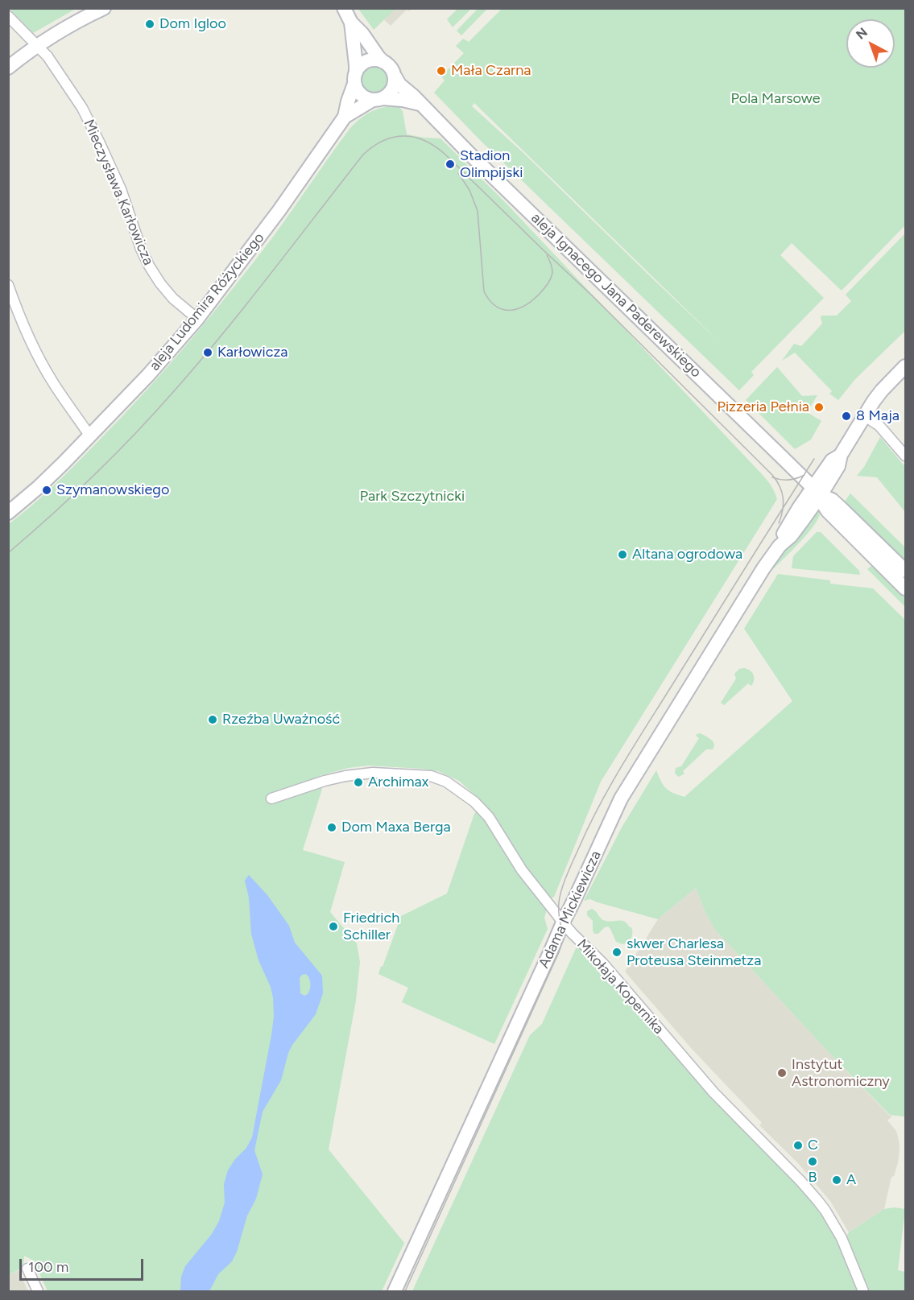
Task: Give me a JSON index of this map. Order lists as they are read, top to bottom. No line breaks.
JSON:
{"streets":{"street":["Mieczysława Karłowicza","aleja Ignacego Jana Paderewskiego","aleja Ludomira Różyckiego","Adama Mickiewicza","Mikołaja Kopernika"]},"crossings":[["Mieczysława Karłowicza","aleja Ludomira Różyckiego"],["aleja Ignacego Jana Paderewskiego","aleja Ludomira Różyckiego"],["aleja Ignacego Jana Paderewskiego","Adama Mickiewicza"],["Adama Mickiewicza","Mikołaja Kopernika"]],"parks":["Pola Marsowe","Park Szczytnicki"],"places":["Dom Igloo","Mała Czarna","Stadion Olimpijski","Karłowicza","Pizzeria Pełnia","8 Maja","Szymanowskiego","Altana ogrodowa","Rzeźba Uważność","Archimax","Dom Maxa Berga","Friedrich Schiller","skwer Charlesa Proteusa Steinmetza","Instytut Astronomiczny","C","B","A"],"scale_bar":"100 m","north":"top left"}
